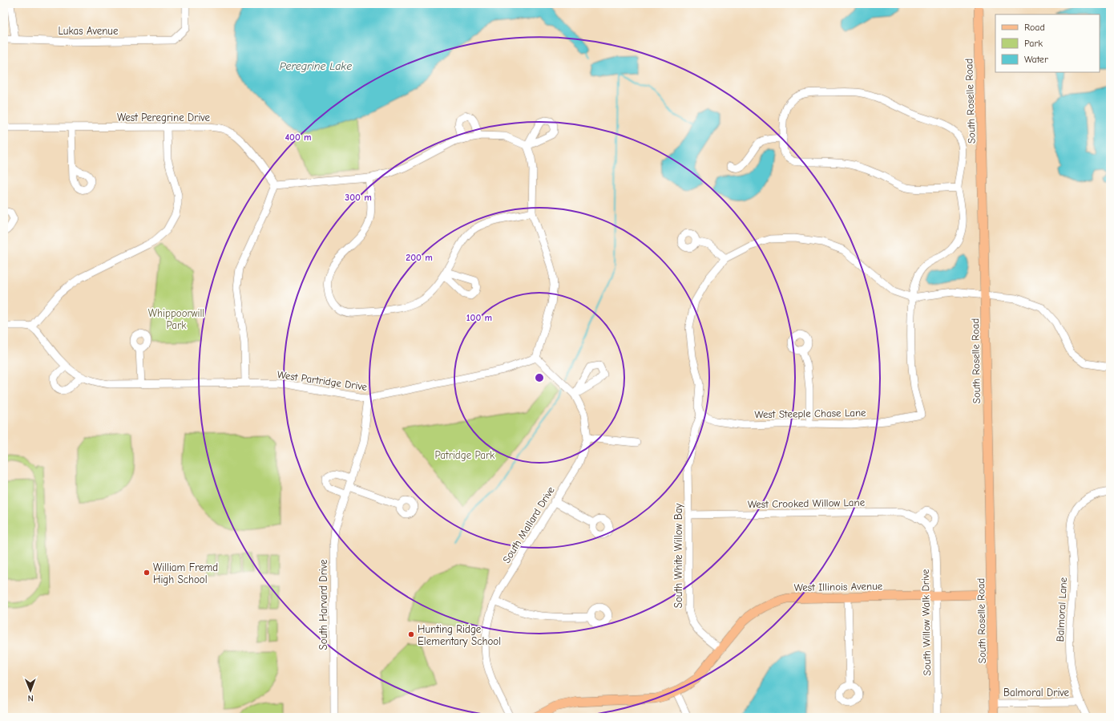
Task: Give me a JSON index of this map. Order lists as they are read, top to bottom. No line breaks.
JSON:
{"streets":{"main road":["South Roselle Road","West Illinois Avenue"],"street":["Lukas Avenue","West Peregrine Drive","West Partridge Drive","West Steeple Chase Lane","West Crooked Willow Lane","South Mallard Drive","South White Willow Bay","South Harvard Drive","Balmoral Lane","South Willow Walk Drive","Balmoral Drive"]},"crossings":[["South Roselle Road","West Illinois Avenue"],["South Roselle Road","Balmoral Drive"],["West Partridge Drive","South Mallard Drive"],["West Partridge Drive","South Harvard Drive"],["West Steeple Chase Lane","South White Willow Bay"],["West Crooked Willow Lane","South White Willow Bay"],["West Crooked Willow Lane","South Willow Walk Drive"],["South White Willow Bay","West Illinois Avenue"],["West Illinois Avenue","South Willow Walk Drive"],["Balmoral Lane","Balmoral Drive"]],"water":["Peregrine Lake"],"parks":["Whippoorwill Park","Patridge Park"],"places":["William Fremd High School","Hunting Ridge Elementary School"],"legend":["Road","Park","Water"],"north":"bottom","rings":["400 m","300 m","200 m","100 m"]}
